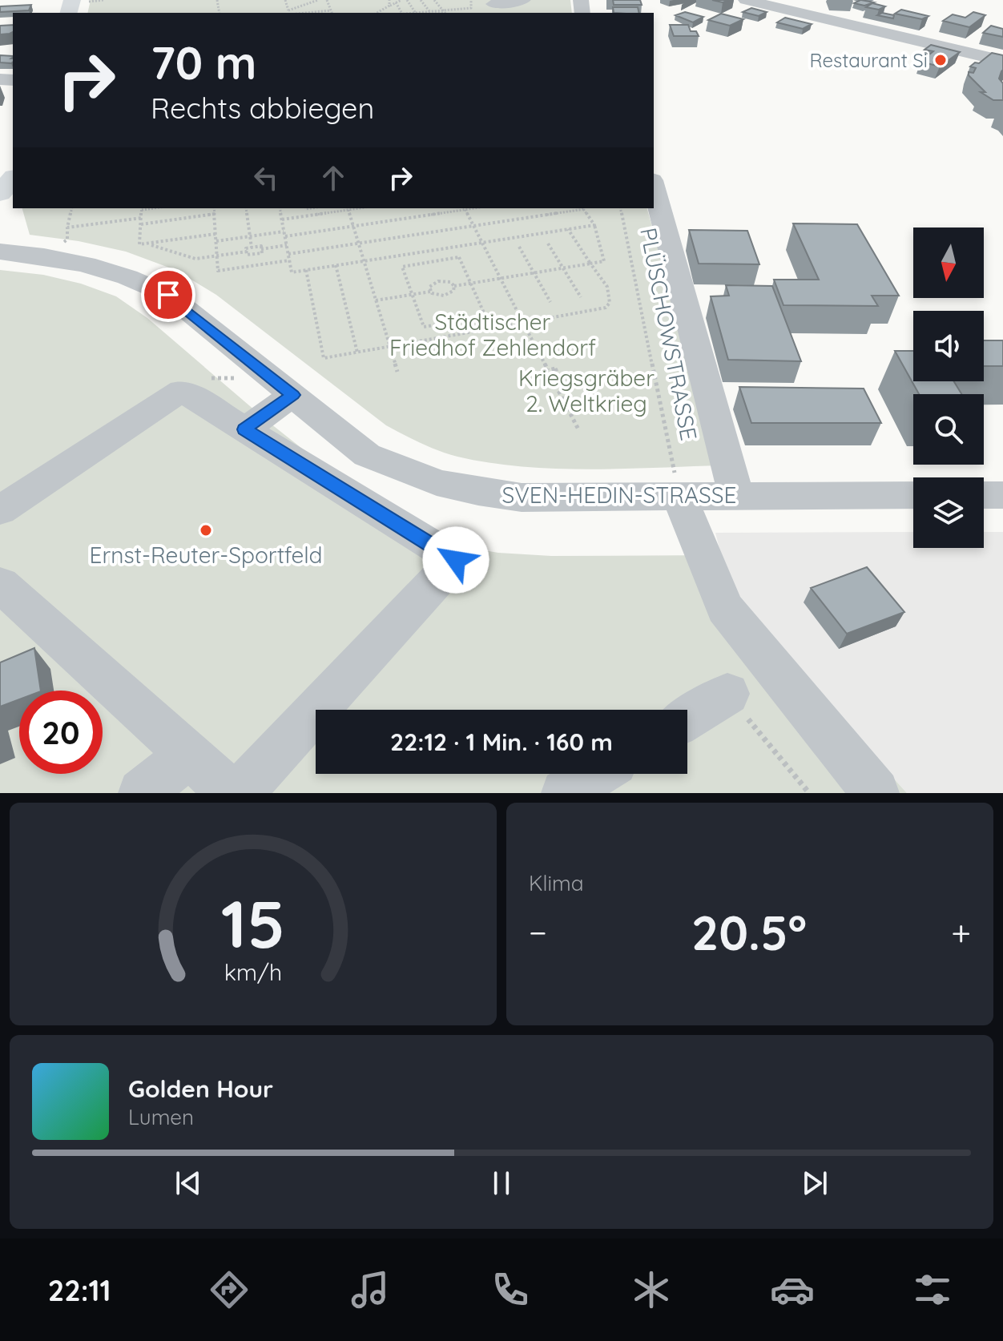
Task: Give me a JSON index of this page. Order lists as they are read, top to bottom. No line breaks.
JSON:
{"streets":{"street":["SVEN-HEDIN-STRASSE"],"path":["PLÜSCHOWSTRASSE"]},"crossings":[["PLÜSCHOWSTRASSE","SVEN-HEDIN-STRASSE"]],"parks":["Städtischer Friedhof Zehlendorf","Kriegsgräber 2. Weltkrieg"],"places":["Restaurant Si","Ernst-Reuter-Sportfeld"],"north":"bottom","page":{"turn":["70 m","Rechts abbiegen"],"limit":"20","trip":"22:12 · 1 Min. · 160 m","tile":"Klima","heat":["−","20.5°","+"],"song":["Golden Hour","Lumen"],"tabs":"22:11","gauge":["15","km/h"]}}
